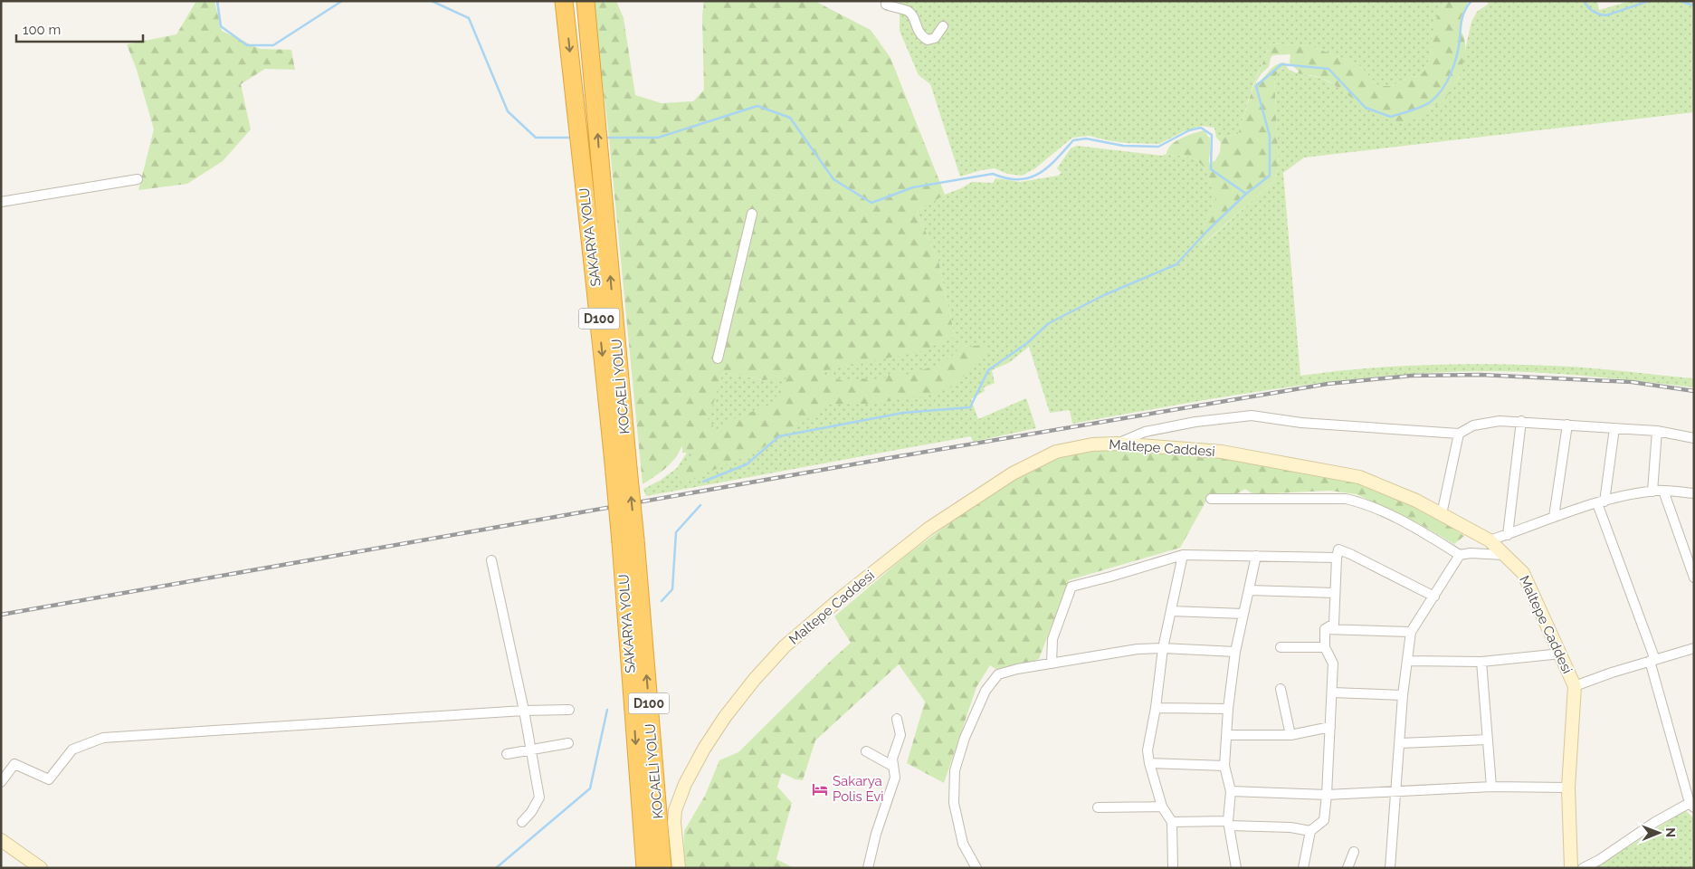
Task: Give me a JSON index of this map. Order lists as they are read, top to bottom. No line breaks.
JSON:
{"streets":{"highway":["SAKARYA YOLU","D100","KOCAELİ YOLU"],"street":["Maltepe Caddesi"]},"crossings":[["SAKARYA YOLU","D100"],["SAKARYA YOLU","KOCAELİ YOLU"],["D100","KOCAELİ YOLU"]],"one_way":["SAKARYA YOLU","KOCAELİ YOLU"],"places":{"hotel":["Sakarya Polis Evi"]},"scale_bar":"100 m","north":"right"}
